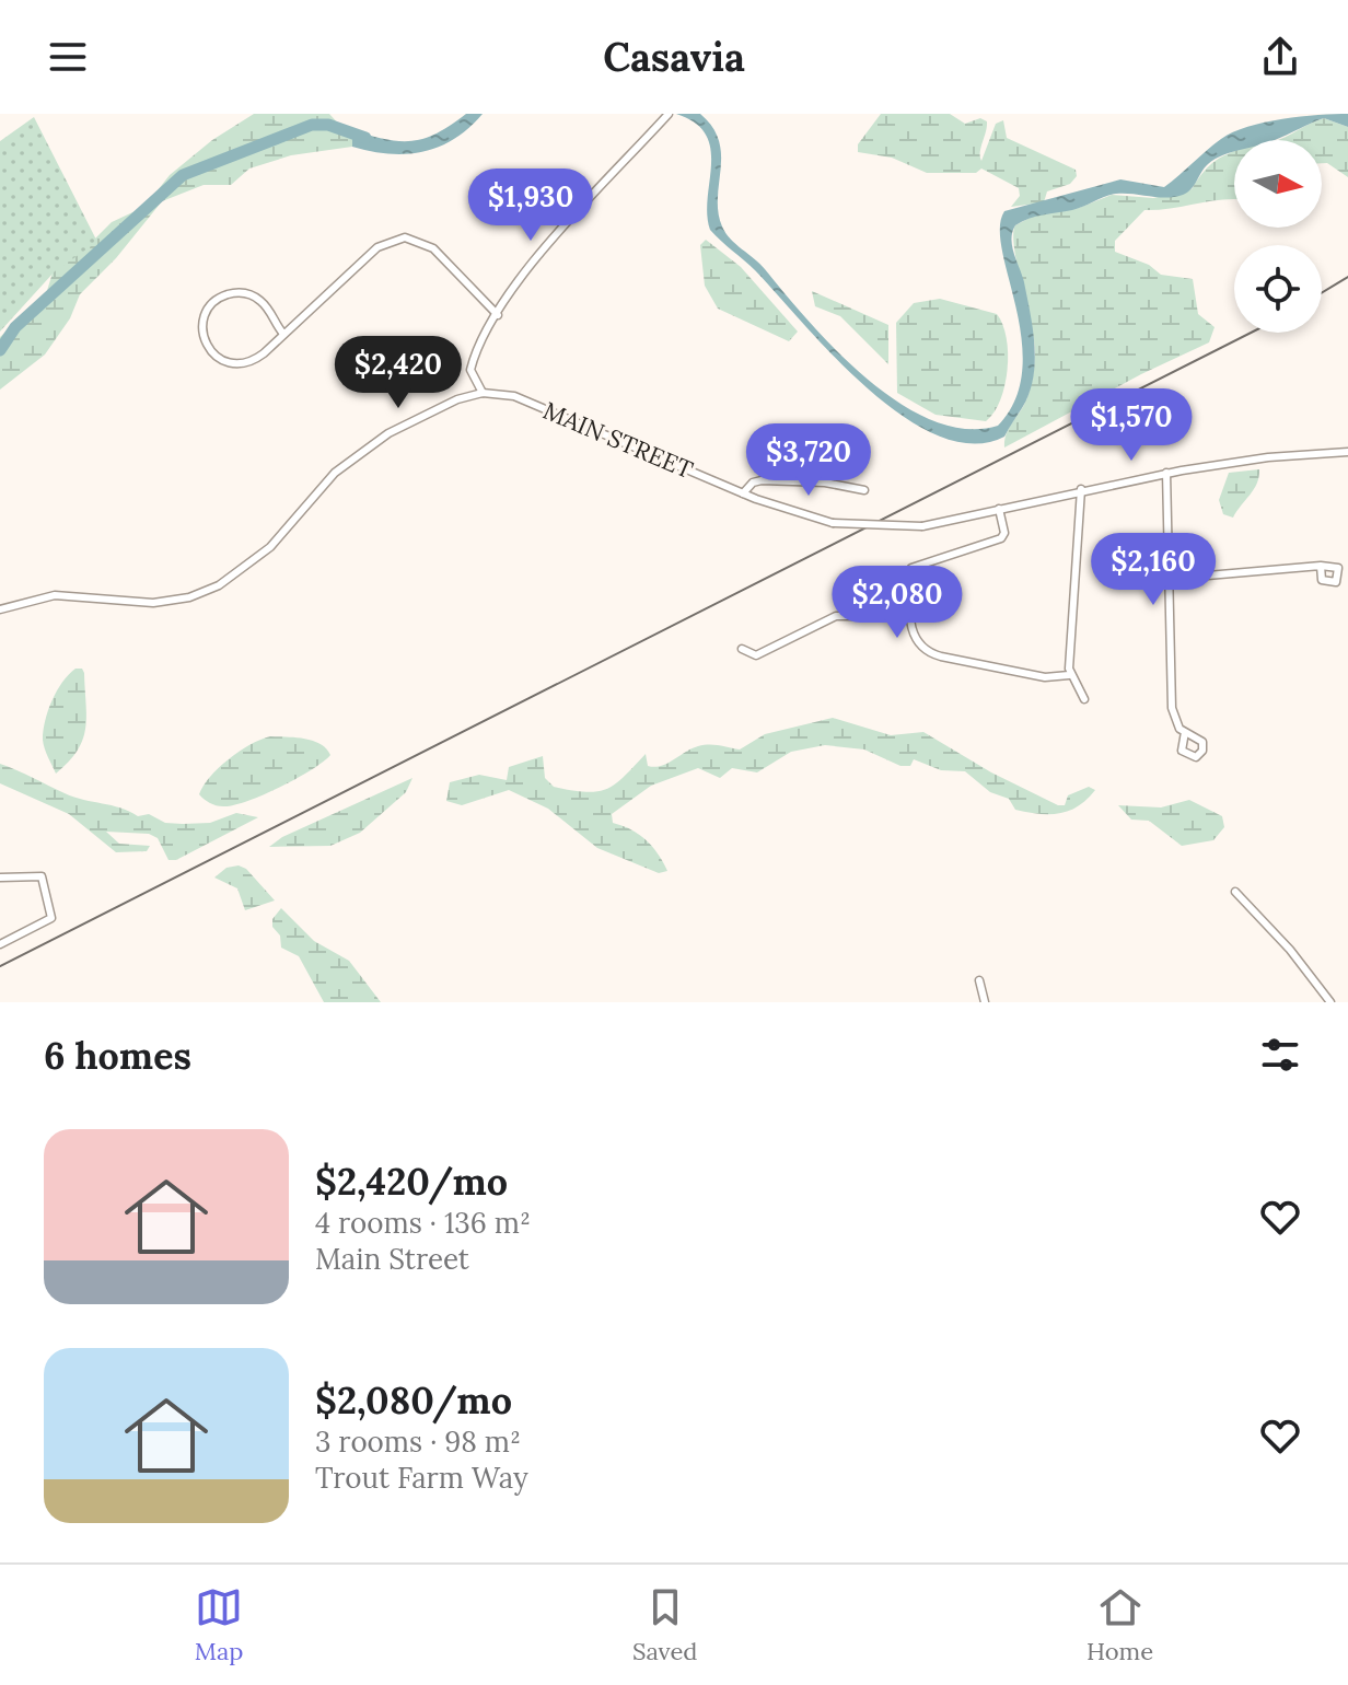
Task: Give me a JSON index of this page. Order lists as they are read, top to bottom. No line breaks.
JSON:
{"streets":{"street":["MAIN STREET"]},"north":"right","page":{"header":"Casavia","price":["$1,930","$2,420","$1,570","$3,720","$2,160","$2,080"],"heading":"6 homes","list":[{"name":"$2,420/mo","note":"4 rooms · 136 m² · Main Street"},{"name":"$2,080/mo","note":"3 rooms · 98 m² · Trout Farm Way"}],"tabs":["Map","Saved","Home"]}}
